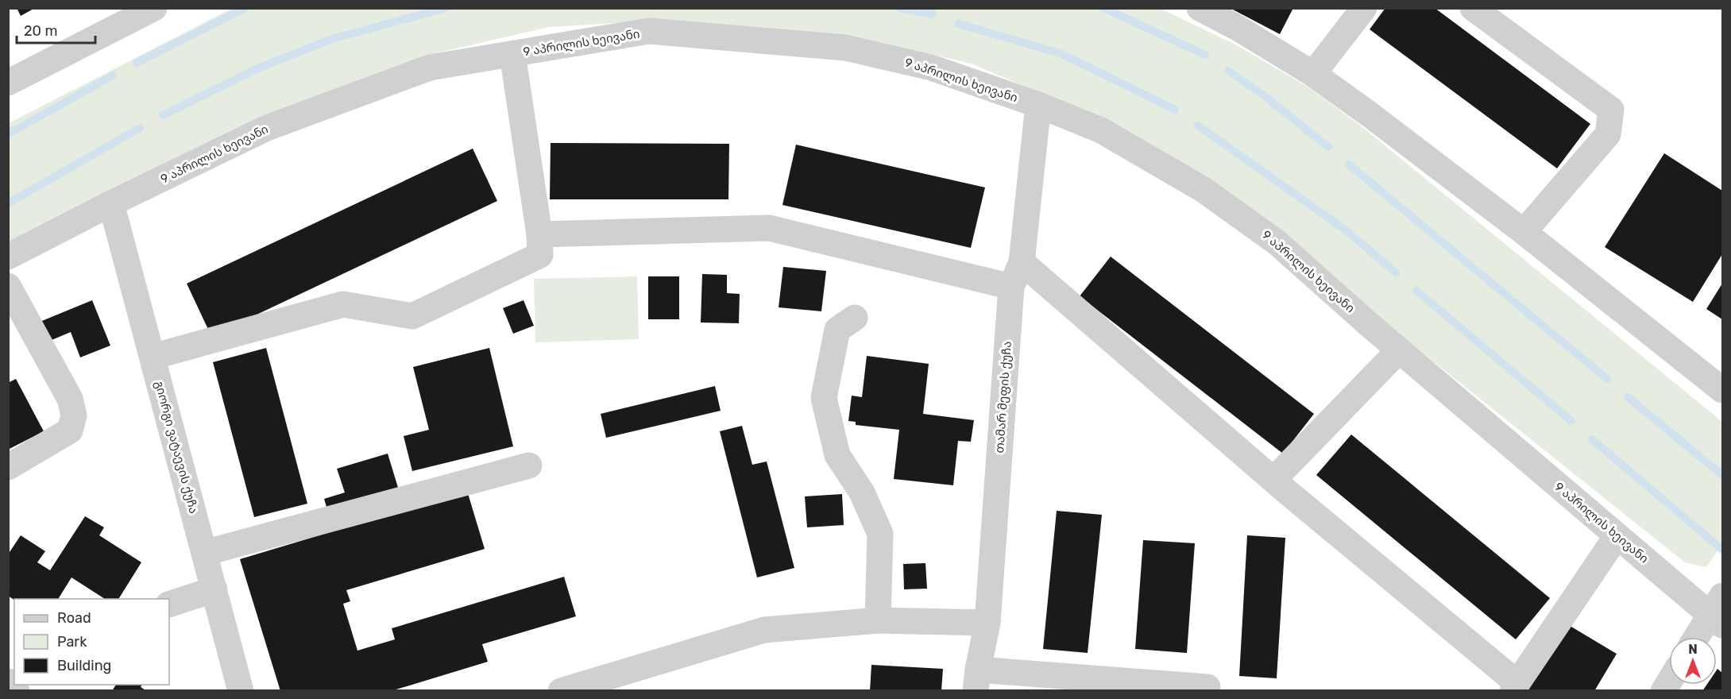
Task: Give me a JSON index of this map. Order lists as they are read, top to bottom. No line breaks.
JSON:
{"streets":{"street":["9 აპრილის ხეივანი","თამარ მეფის ქუჩა","გიორგი ვატაევის ქუჩა"]},"crossings":[["9 აპრილის ხეივანი","თამარ მეფის ქუჩა"],["9 აპრილის ხეივანი","გიორგი ვატაევის ქუჩა"]],"legend":["Road","Park","Building"],"scale_bar":"20 m","north":"top"}
